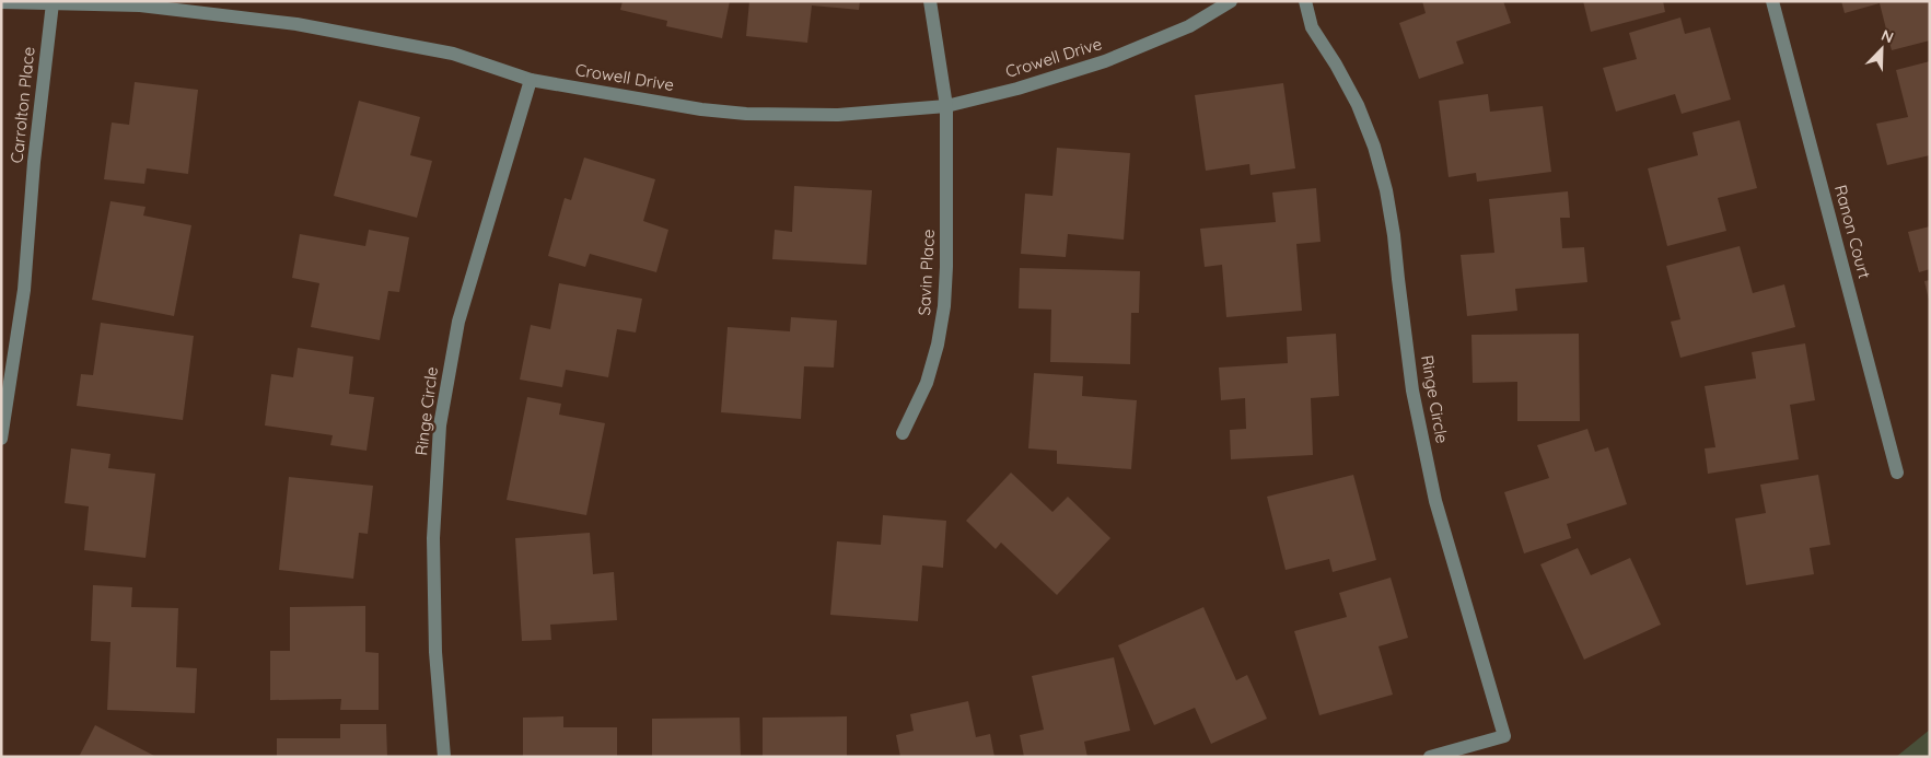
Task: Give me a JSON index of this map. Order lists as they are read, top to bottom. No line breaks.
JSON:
{"streets":{"street":["Crowell Drive","Carrolton Place","Ranon Court","Savin Place","Ringe Circle"]},"crossings":[["Crowell Drive","Carrolton Place"],["Crowell Drive","Savin Place"],["Crowell Drive","Ringe Circle"]],"north":"top right"}
